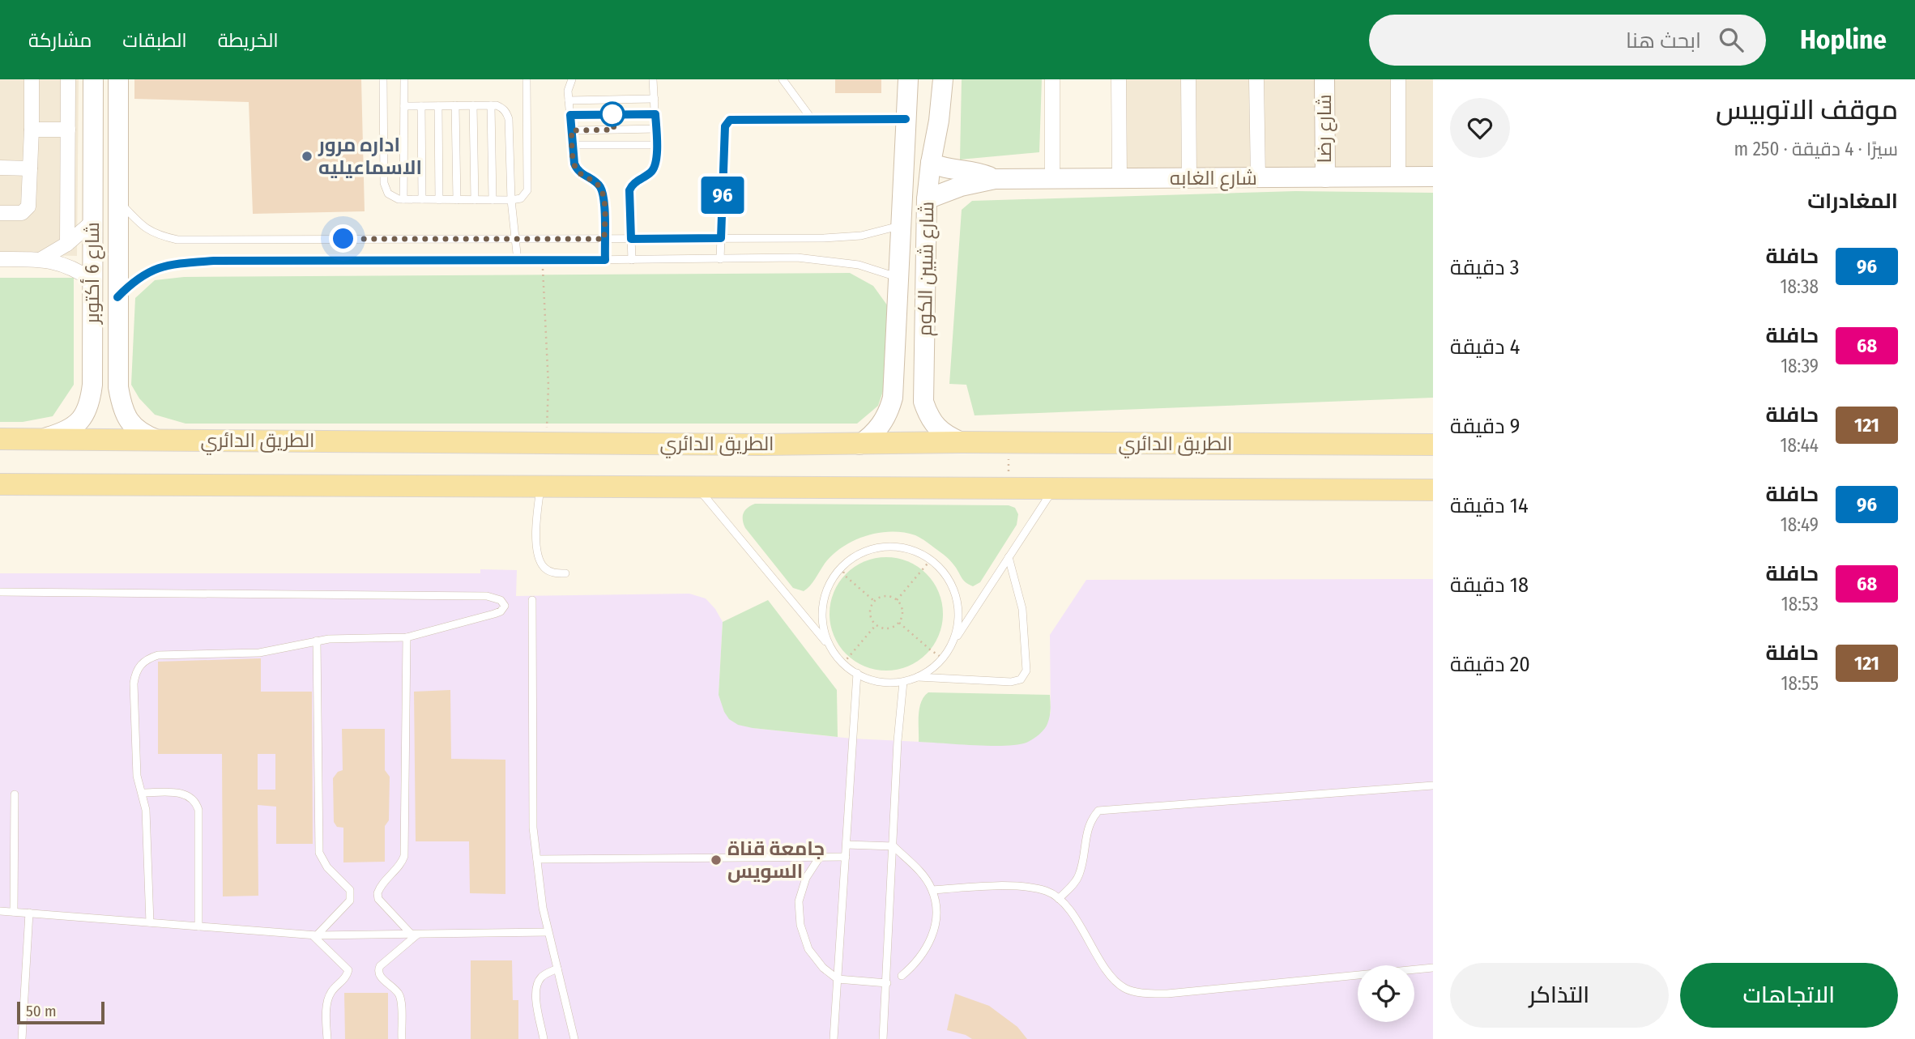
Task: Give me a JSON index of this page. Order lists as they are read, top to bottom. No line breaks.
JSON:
{"streets":{"main road":["الطريق الدائري"],"street":["شارع رضا","شارع الغابه","شارع شبين الكوم","شارع 6 أكتوبر"]},"crossings":[["شارع رضا","شارع الغابه"],["شارع الغابه","شارع شبين الكوم"],["شارع شبين الكوم","الطريق الدائري"],["شارع 6 أكتوبر","الطريق الدائري"]],"places":["اداره مرور الاسماعيليه","جامعة قناة السويس"],"lines":["bus line 96"],"scale_bar":"50 m","page":{"header":"Hopline","search":"ابحث هنا","nav":["الخريطة","الطبقات","مشاركة"],"heading":[["موقف الاتوبيس","سيرًا · 4 دقيقة · 250 m"],"المغادرات"],"on_map":"96","list":[{"mark":"96","name":"حافلة","note":"18:38","value":"3 دقيقة"},{"mark":"68","name":"حافلة","note":"18:39","value":"4 دقيقة"},{"mark":"121","name":"حافلة","note":"18:44","value":"9 دقيقة"},{"mark":"96","name":"حافلة","note":"18:49","value":"14 دقيقة"},{"mark":"68","name":"حافلة","note":"18:53","value":"18 دقيقة"},{"mark":"121","name":"حافلة","note":"18:55","value":"20 دقيقة"}],"buttons":["الاتجاهات","التذاكر"],"scale":"50 m"}}
